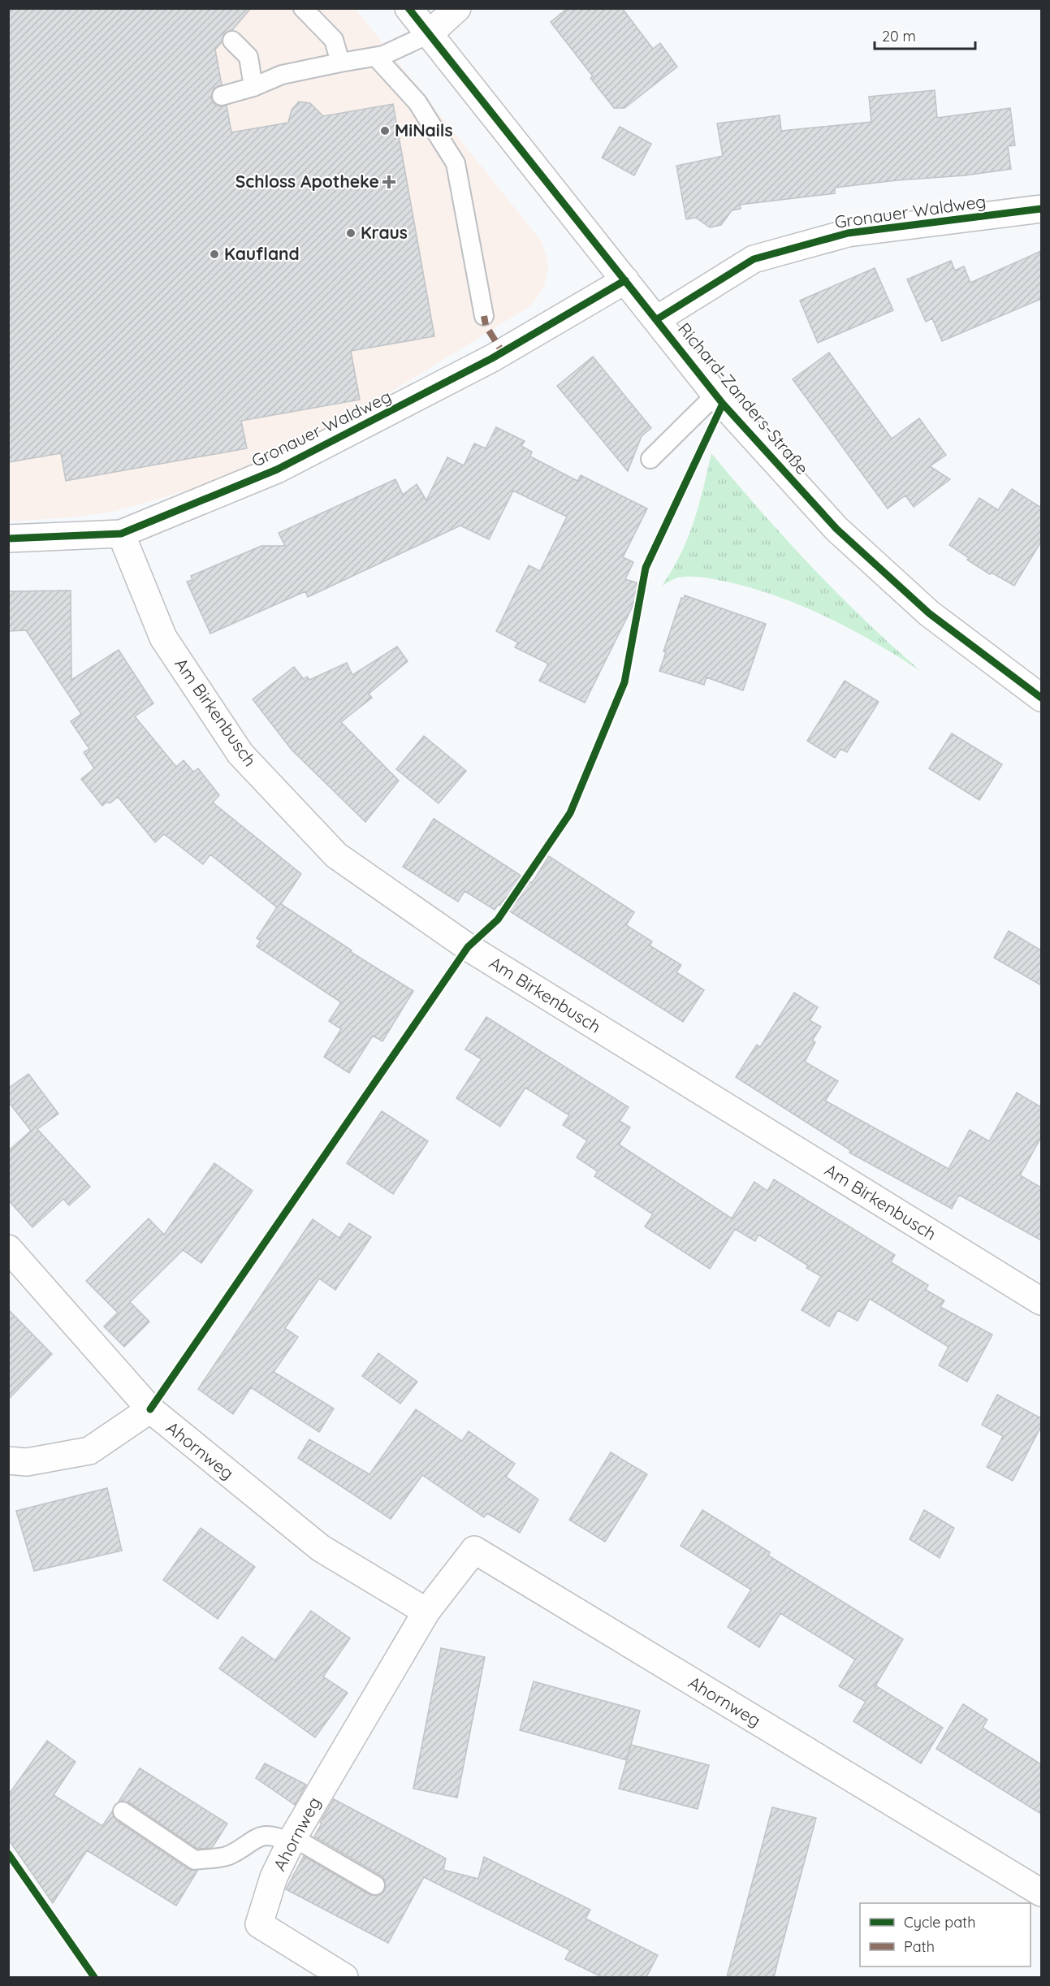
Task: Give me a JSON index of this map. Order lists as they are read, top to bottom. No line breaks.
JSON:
{"streets":{"street":["Gronauer Waldweg","Richard-Zanders-Straße","Am Birkenbusch","Ahornweg"]},"crossings":[["Gronauer Waldweg","Richard-Zanders-Straße"],["Gronauer Waldweg","Am Birkenbusch"]],"places":{"other":["MiNails","Kraus","Kaufland"],"health":["Schloss Apotheke"]},"legend":["Cycle path","Path"],"scale_bar":"20 m"}
